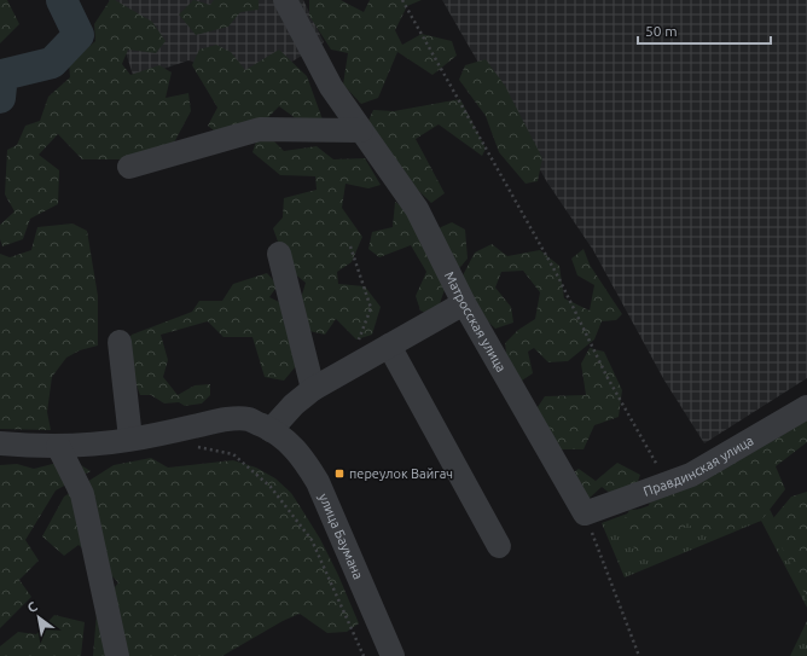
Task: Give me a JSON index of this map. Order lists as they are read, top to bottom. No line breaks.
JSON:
{"streets":{"street":["Матросская улица","Правдинская улица","улица Баумана"]},"crossings":[["Матросская улица","Правдинская улица"]],"places":{"transit":["переулок Вайгач"]},"scale_bar":"50 m","north":"top left"}
